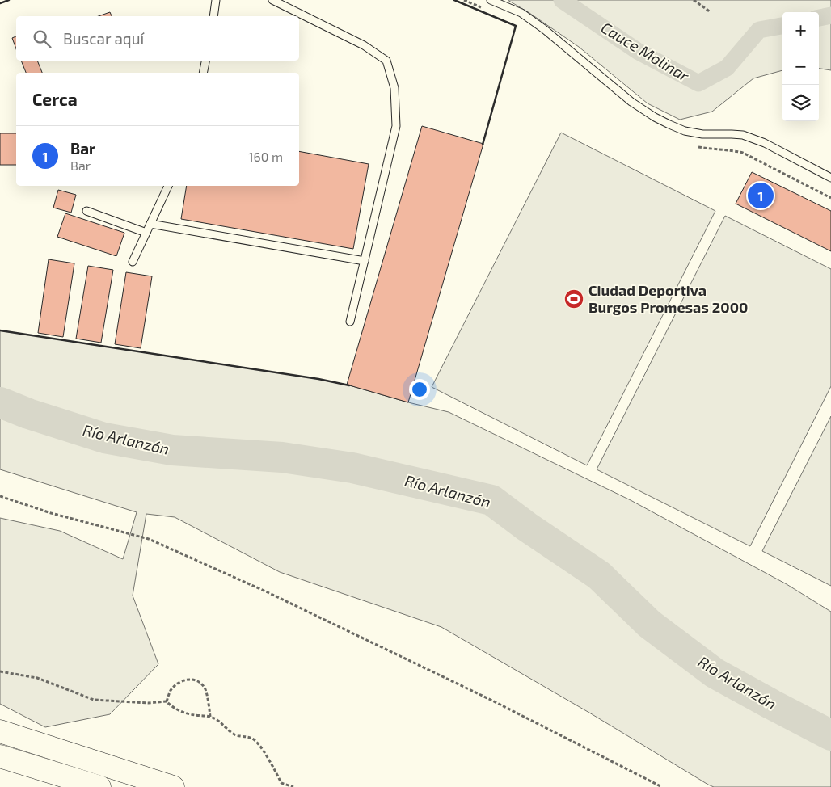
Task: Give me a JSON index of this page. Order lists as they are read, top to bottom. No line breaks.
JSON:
{"water":["Cauce Molinar","Río Arlanzón"],"places":{"sports":["Ciudad Deportiva Burgos Promesas 2000"]},"page":{"map_buttons":["+","−"],"search":"Buscar aquí","heading":"Cerca","list":[{"mark":"1","name":"Bar","note":"Bar","value":"160 m"}],"pins":"1"}}
